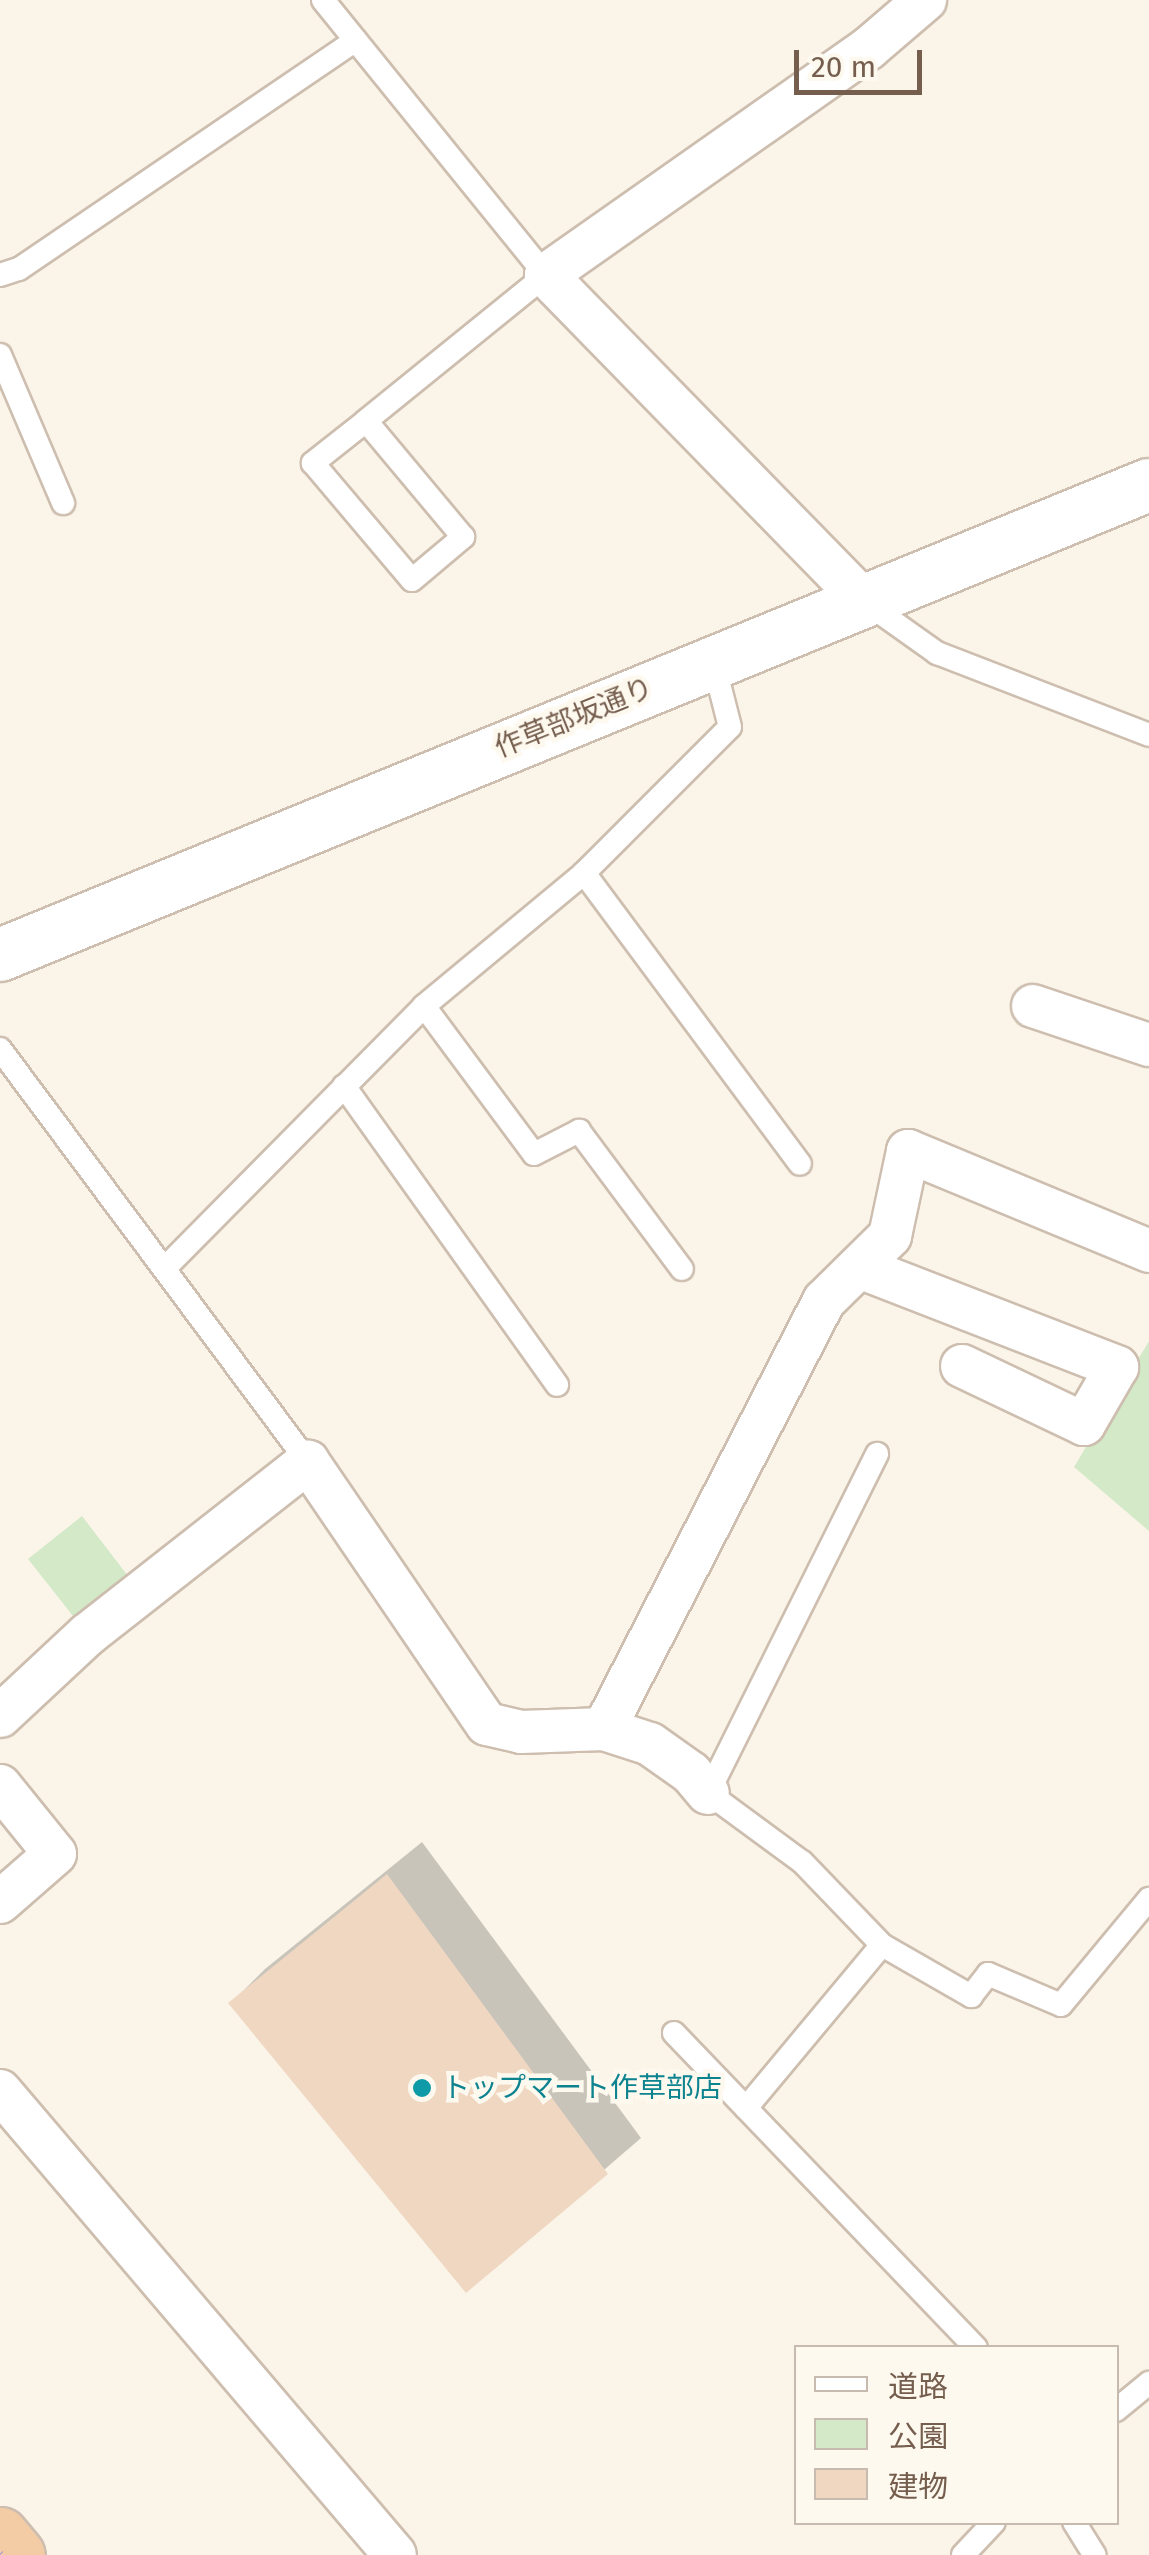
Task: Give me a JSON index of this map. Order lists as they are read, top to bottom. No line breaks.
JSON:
{"streets":{"street":["作草部坂通り"]},"places":["トップマート作草部店"],"legend":["道路","公園","建物"],"scale_bar":"20 m"}
